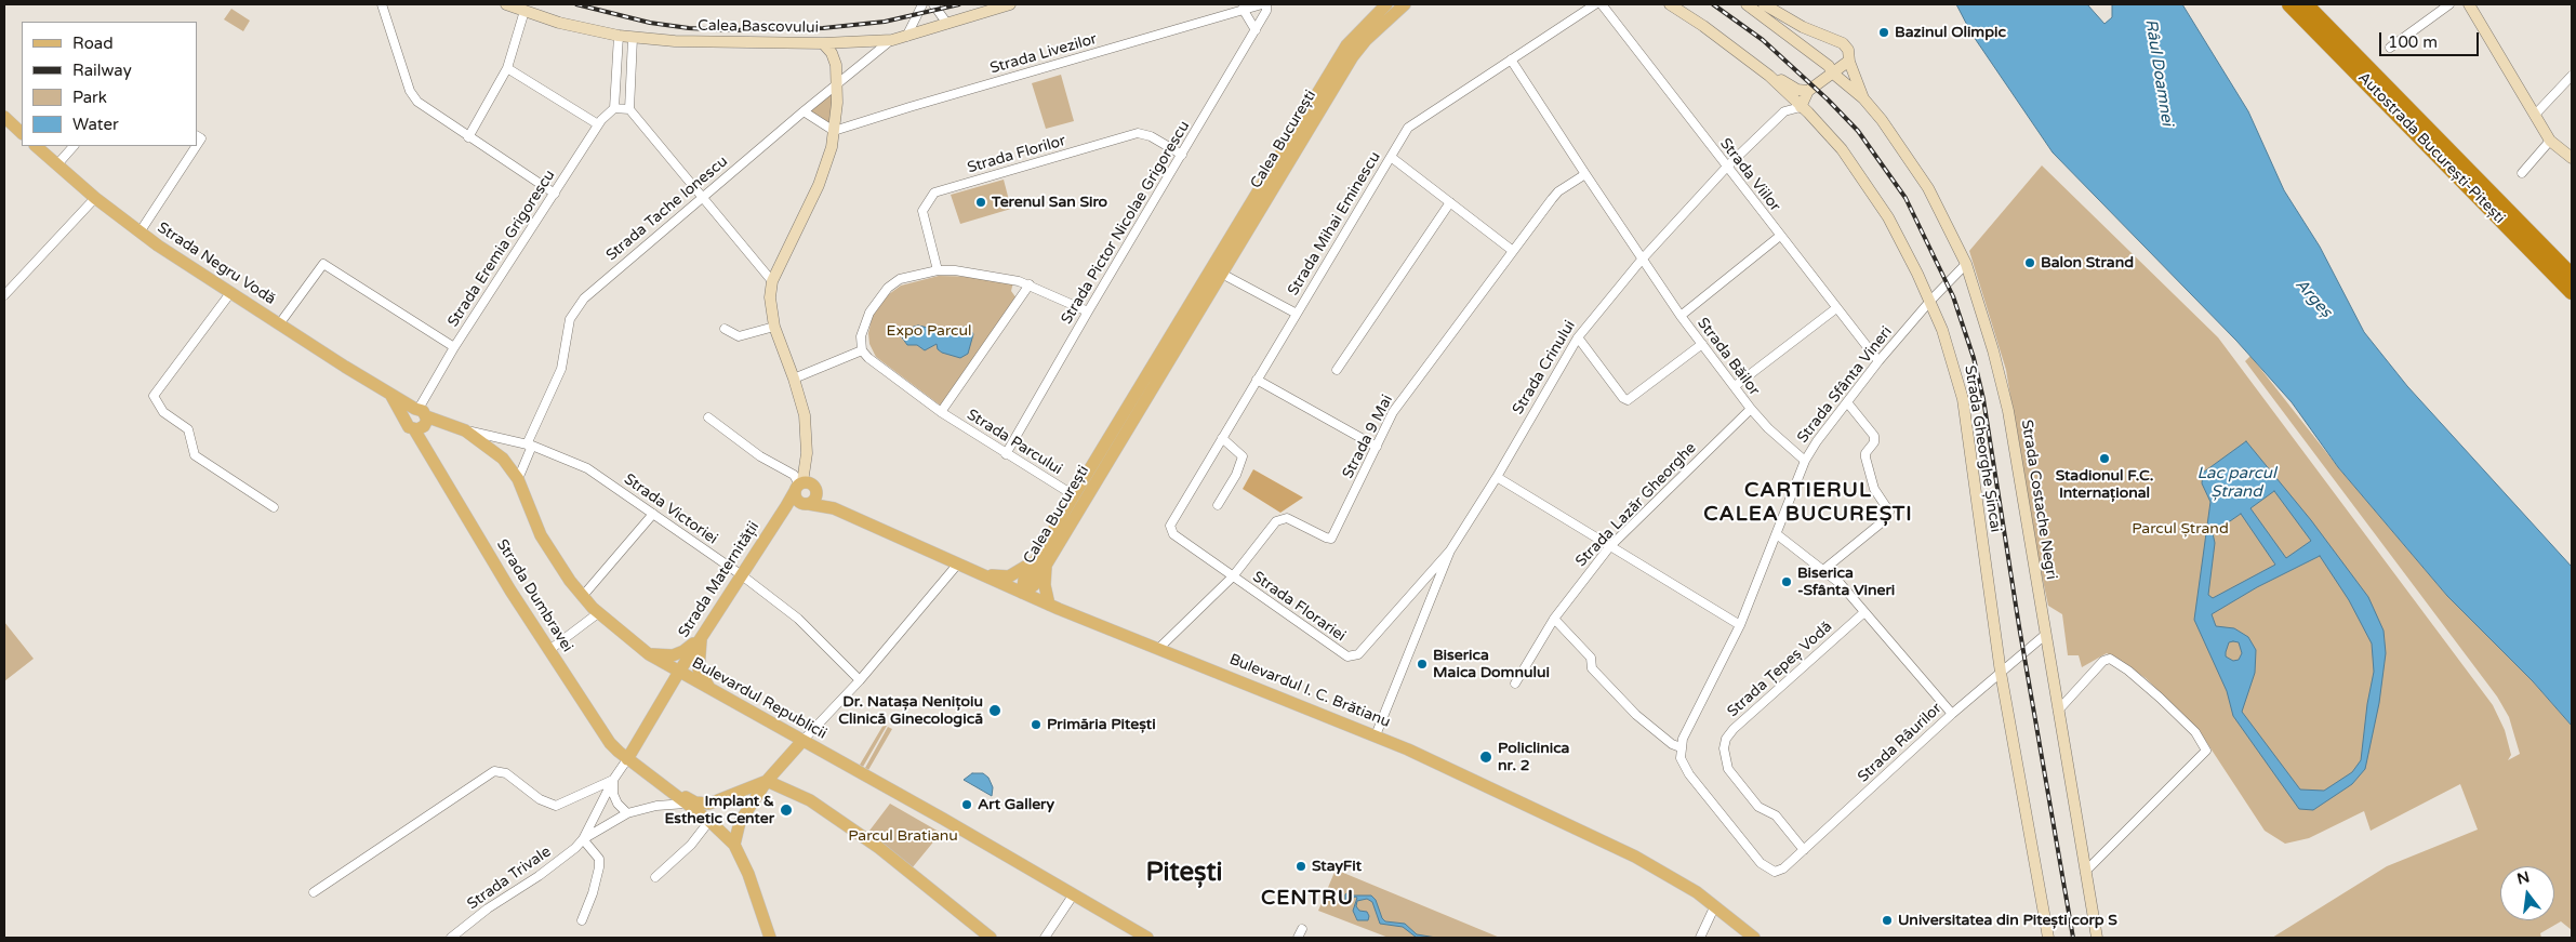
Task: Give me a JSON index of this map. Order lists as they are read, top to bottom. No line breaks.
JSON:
{"streets":{"highway":["Autostrada București-Pitești"],"main road":["Calea Bascovului","Calea București","Strada Negru Vodă","Strada Gheorghe Șincai","Strada Costache Negri","Strada Maternității","Strada Dumbravei","Bulevardul I. C. Brătianu","Bulevardul Republicii"],"street":["Strada Livezilor","Strada Florilor","Strada Viilor","Strada Tache Ionescu","Strada Pictor Nicolae Grigorescu","Strada Mihai Eminescu","Strada Eremia Grigorescu","Strada Băilor","Strada Crinului","Strada Sfânta Vineri","Strada 9 Mai","Strada Parcului","Strada Lazăr Gheorghe","Strada Victoriei","Strada Florariei","Strada Țepeș Vodă","Strada Râurilor","Strada Trivale"]},"crossings":[["Calea Bascovului","Strada Tache Ionescu"],["Calea București","Strada Parcului"],["Calea București","Bulevardul I. C. Brătianu"],["Strada Florilor","Strada Pictor Nicolae Grigorescu"],["Strada Viilor","Strada Crinului"],["Strada Viilor","Strada Sfânta Vineri"],["Strada Tache Ionescu","Strada Victoriei"],["Strada Tache Ionescu","Bulevardul Republicii"],["Strada Pictor Nicolae Grigorescu","Strada Parcului"],["Strada Mihai Eminescu","Strada Băilor"],["Strada Mihai Eminescu","Strada Florariei"],["Strada Eremia Grigorescu","Strada Negru Vodă"],["Strada Eremia Grigorescu","Strada Dumbravei"],["Strada Eremia Grigorescu","Bulevardul Republicii"],["Strada Negru Vodă","Strada Dumbravei"],["Strada Negru Vodă","Bulevardul Republicii"],["Strada Băilor","Strada Crinului"],["Strada Băilor","Strada Sfânta Vineri"],["Strada Băilor","Strada 9 Mai"],["Strada Băilor","Strada Lazăr Gheorghe"],["Strada Crinului","Strada Gheorghe Șincai"],["Strada Crinului","Strada Florariei"],["Strada Crinului","Bulevardul I. C. Brătianu"],["Strada Sfânta Vineri","Strada Gheorghe Șincai"],["Strada Sfânta Vineri","Strada Costache Negri"],["Strada Sfânta Vineri","Strada Râurilor"],["Strada 9 Mai","Strada Florariei"],["Strada 9 Mai","Bulevardul I. C. Brătianu"],["Strada Gheorghe Șincai","Strada Râurilor"],["Strada Costache Negri","Strada Râurilor"],["Strada Victoriei","Strada Maternității"],["Strada Victoriei","Bulevardul Republicii"],["Strada Maternității","Strada Dumbravei"],["Strada Maternității","Bulevardul I. C. Brătianu"],["Strada Maternității","Bulevardul Republicii"],["Strada Maternității","Strada Trivale"],["Strada Dumbravei","Bulevardul Republicii"],["Strada Dumbravei","Strada Trivale"],["Strada Țepeș Vodă","Strada Râurilor"]],"districts":["CARTIERUL CALEA BUCUREȘTI","Pitești","CENTRU"],"water":["Râul Doamnei","Argeș","Lac parcul Ștrand"],"parks":["Expo Parcul","Parcul Ștrand","Parcul Bratianu"],"places":["Bazinul Olimpic","Terenul San Siro","Balon Strand","Stadionul F.C. Internațional","Biserica -Sfânta Vineri","Biserica Maica Domnului","Dr. Natașa Nenițoiu Clinică Ginecologică","Primăria Pitești","Policlinica nr. 2","Art Gallery","Implant & Esthetic Center","StayFit","Universitatea din Pitești corp S"],"legend":["Road","Railway","Park","Water"],"scale_bar":"100 m","north":"top"}
